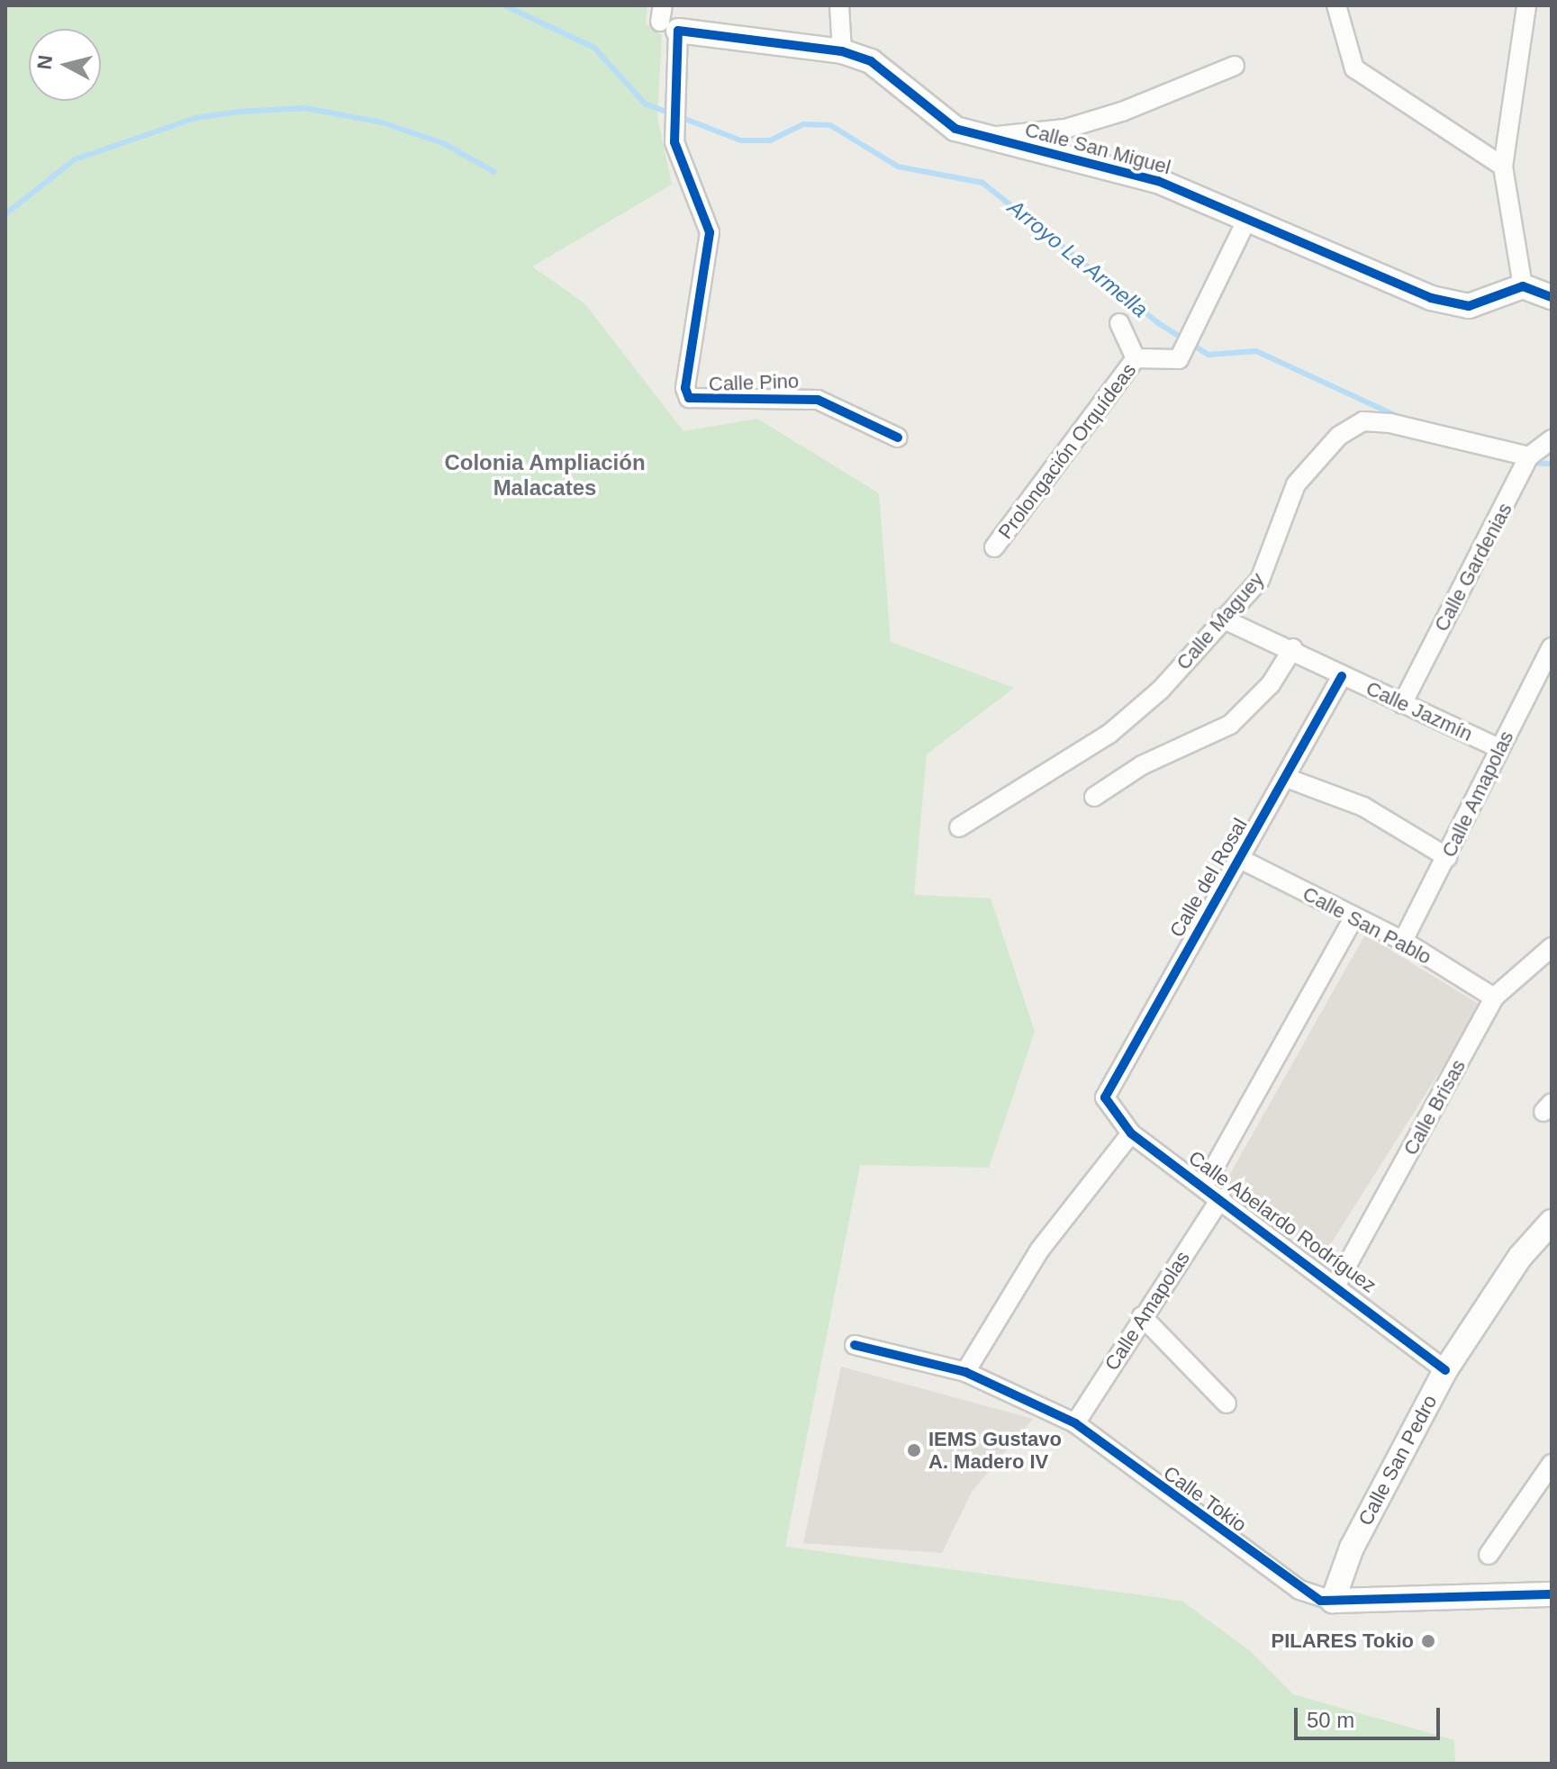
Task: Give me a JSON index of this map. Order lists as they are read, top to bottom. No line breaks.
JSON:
{"streets":{"street":["Calle San Miguel","Calle Pino","Prolongación Orquídeas","Calle Gardenias","Calle Maguey","Calle Jazmín","Calle Amapolas","Calle del Rosal","Calle San Pablo","Calle Brisas","Calle Abelardo Rodríguez","Calle San Pedro","Calle Tokio"]},"crossings":[["Calle San Miguel","Calle Pino"],["Calle San Miguel","Prolongación Orquídeas"],["Calle Gardenias","Calle Maguey"],["Calle Gardenias","Calle Jazmín"],["Calle Maguey","Calle Jazmín"],["Calle Jazmín","Calle Amapolas"],["Calle Jazmín","Calle del Rosal"],["Calle Amapolas","Calle San Pablo"],["Calle Amapolas","Calle Abelardo Rodríguez"],["Calle Amapolas","Calle Tokio"],["Calle del Rosal","Calle San Pablo"],["Calle del Rosal","Calle Abelardo Rodríguez"],["Calle San Pablo","Calle Brisas"],["Calle Brisas","Calle Abelardo Rodríguez"],["Calle Abelardo Rodríguez","Calle San Pedro"],["Calle San Pedro","Calle Tokio"]],"districts":["Colonia Ampliación Malacates"],"water":["Arroyo La Armella"],"places":["IEMS Gustavo A. Madero IV","PILARES Tokio"],"scale_bar":"50 m","north":"left"}
